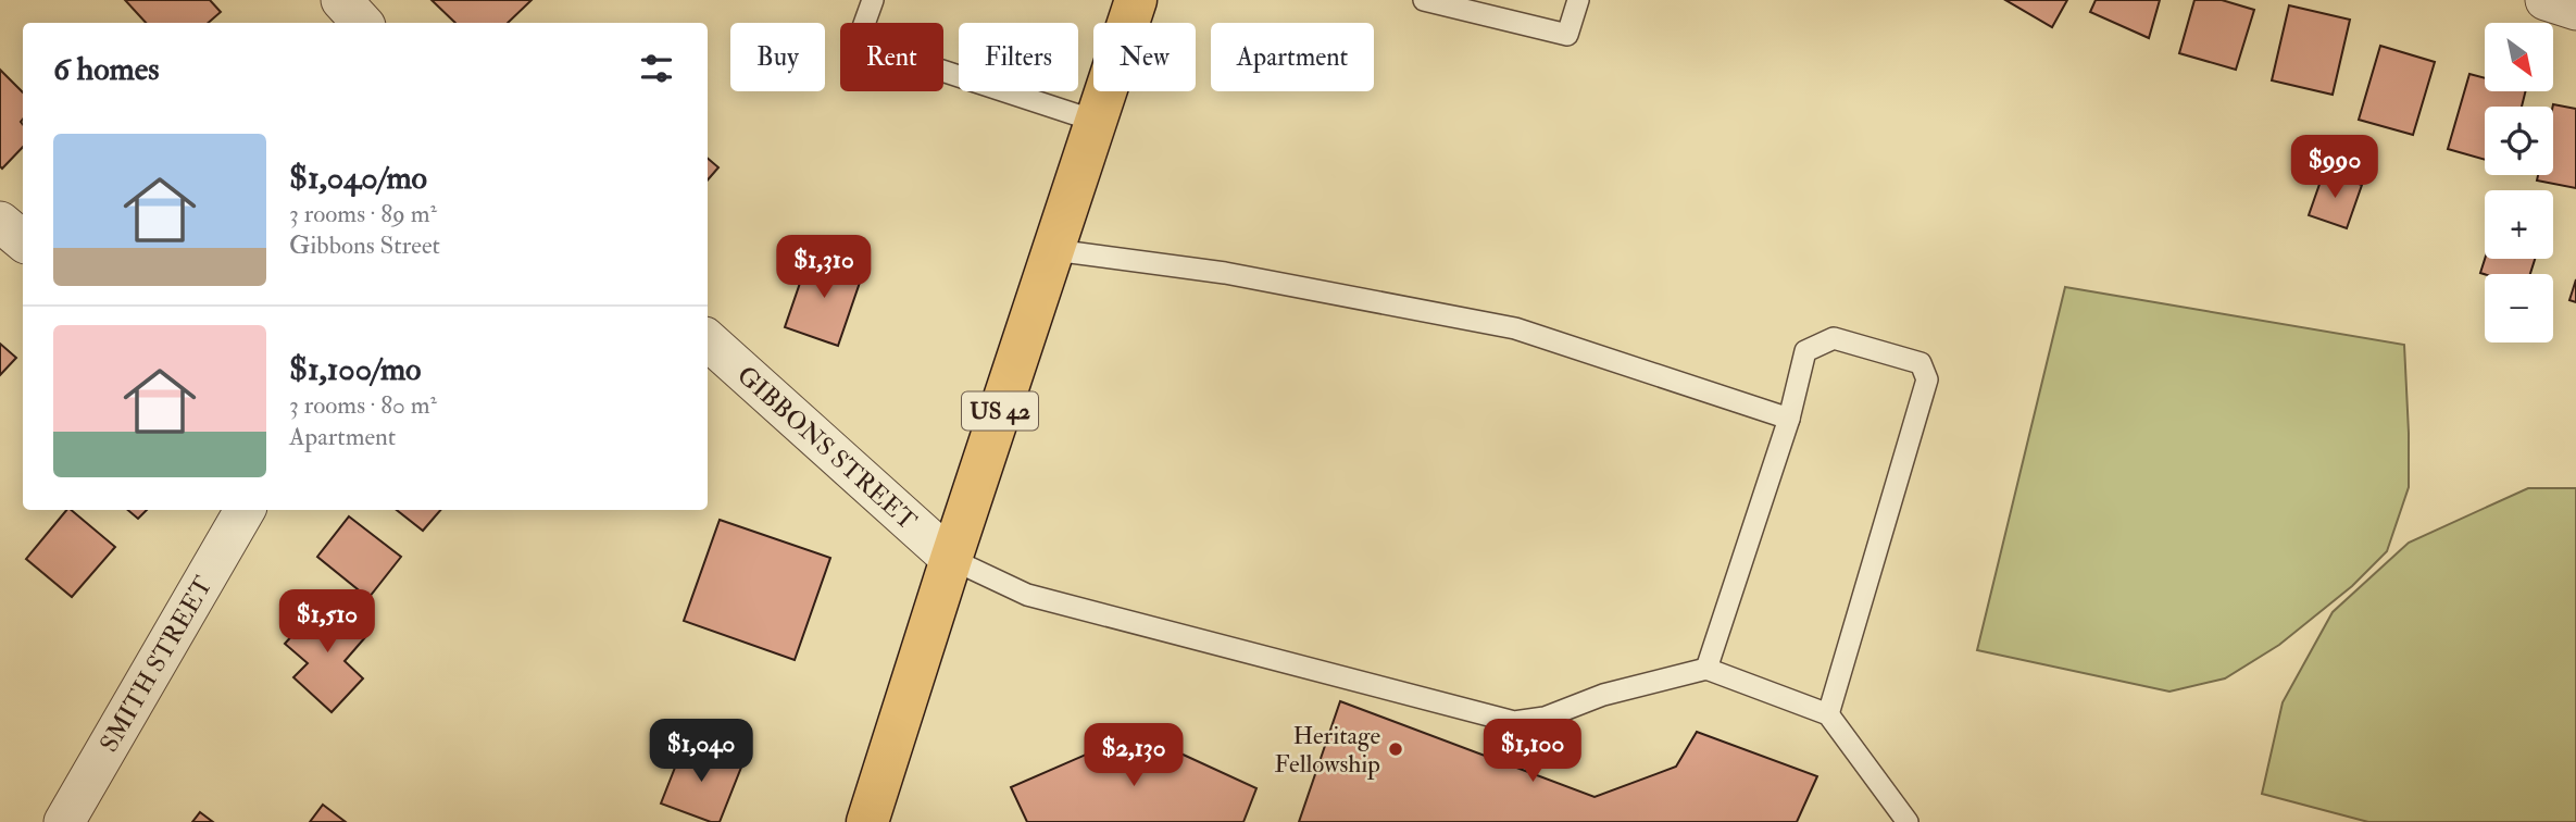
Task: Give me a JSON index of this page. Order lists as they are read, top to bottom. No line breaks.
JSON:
{"streets":{"main road":["US 42"],"street":["GIBBONS STREET","SMITH STREET"]},"crossings":[["US 42","GIBBONS STREET"]],"places":["Heritage Fellowship"],"north":"bottom right","page":{"map_buttons":["+","−"],"chip":["Buy","Rent","Filters","New","Apartment"],"heading":"6 homes","list":[{"name":"$1,040/mo","note":"3 rooms · 89 m² · Gibbons Street"},{"name":"$1,100/mo","note":"3 rooms · 80 m² · Apartment"}],"price":["$990","$1,310","$1,510","$1,040","$1,100","$2,130"]}}
